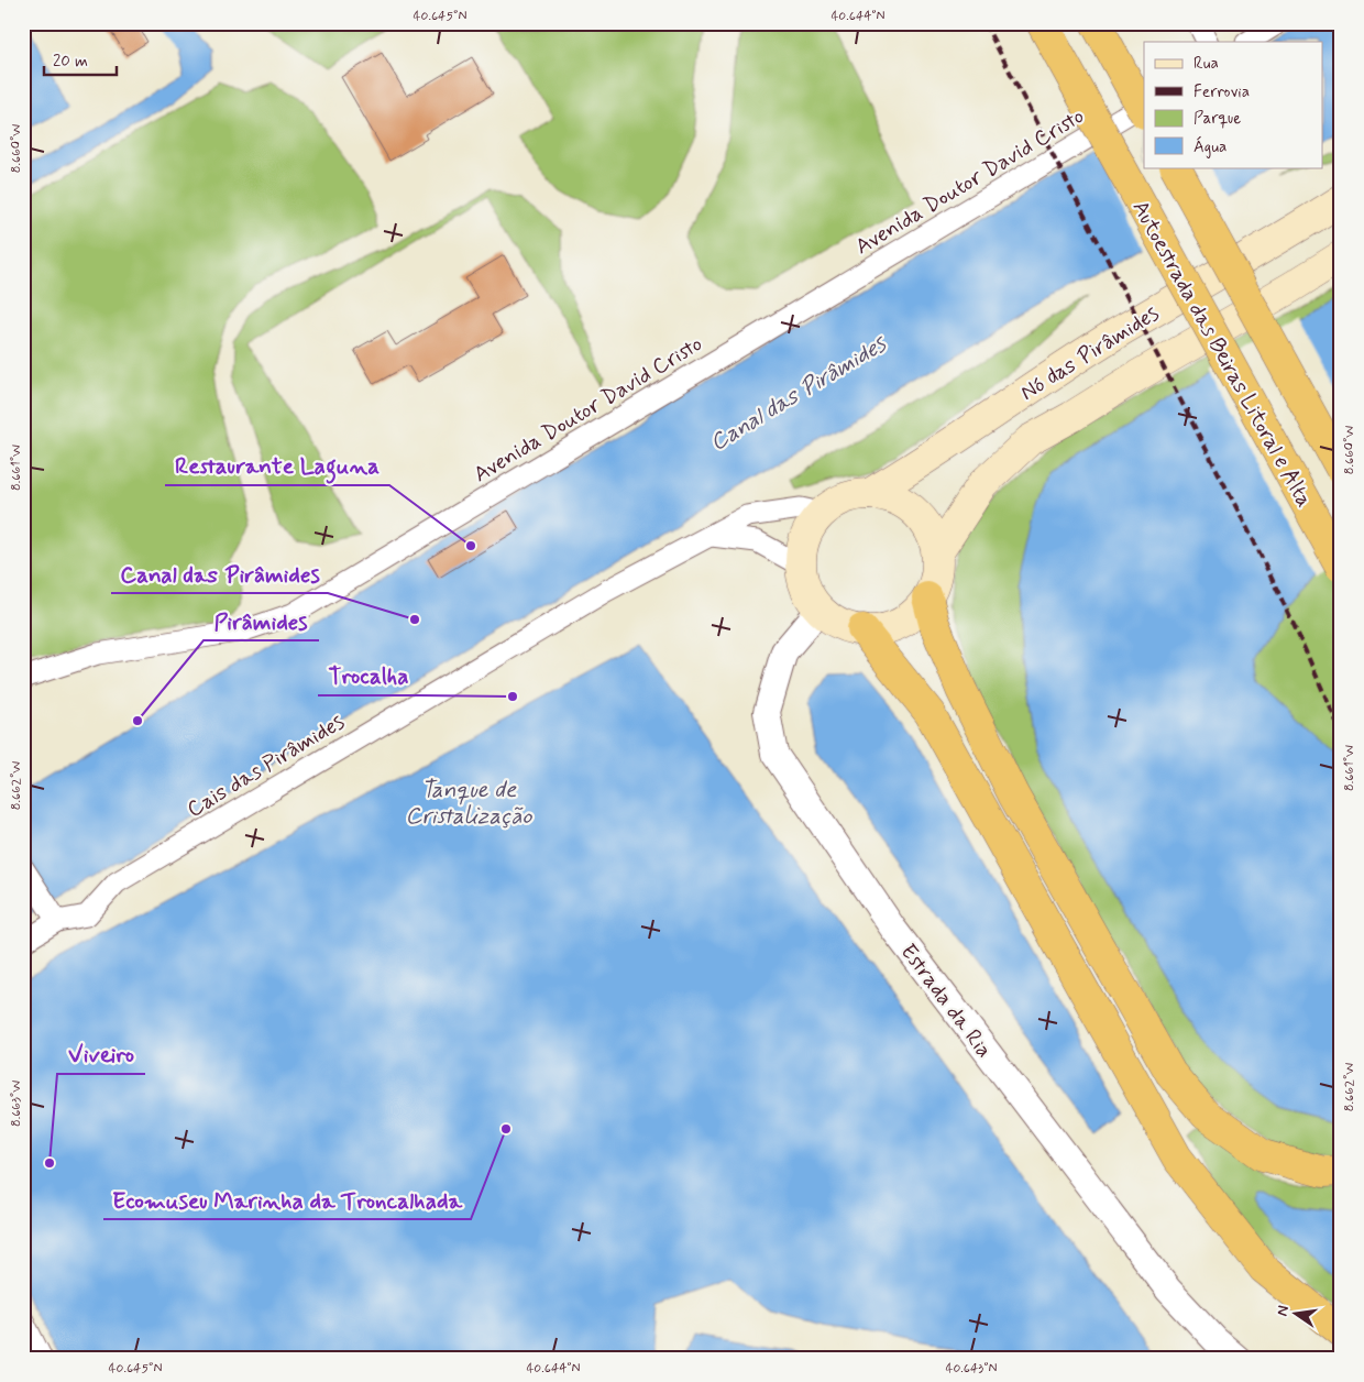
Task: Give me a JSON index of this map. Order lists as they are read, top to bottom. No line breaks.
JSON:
{"streets":{"highway":["Autoestrada das Beiras Litoral e Alta"],"main road":["Nó das Pirâmides"],"street":["Avenida Doutor David Cristo","Cais das Pirâmides","Estrada da Ria"]},"crossings":[["Nó das Pirâmides","Cais das Pirâmides"],["Nó das Pirâmides","Estrada da Ria"],["Cais das Pirâmides","Estrada da Ria"]],"water":["Canal das Pirâmides","Tanque de Cristalização"],"places":["Restaurante Laguna","Canal das Pirâmides","Trocalha","Pirâmides","Ecomuseu Marinha da Troncalhada","Viveiro"],"legend":["Rua","Ferrovia","Parque","Água"],"scale_bar":"20 m","north":"left","coordinates":["40.645°N","40.644°N","8.660°W","8.661°W","8.662°W","8.663°W","40.643°N"]}
